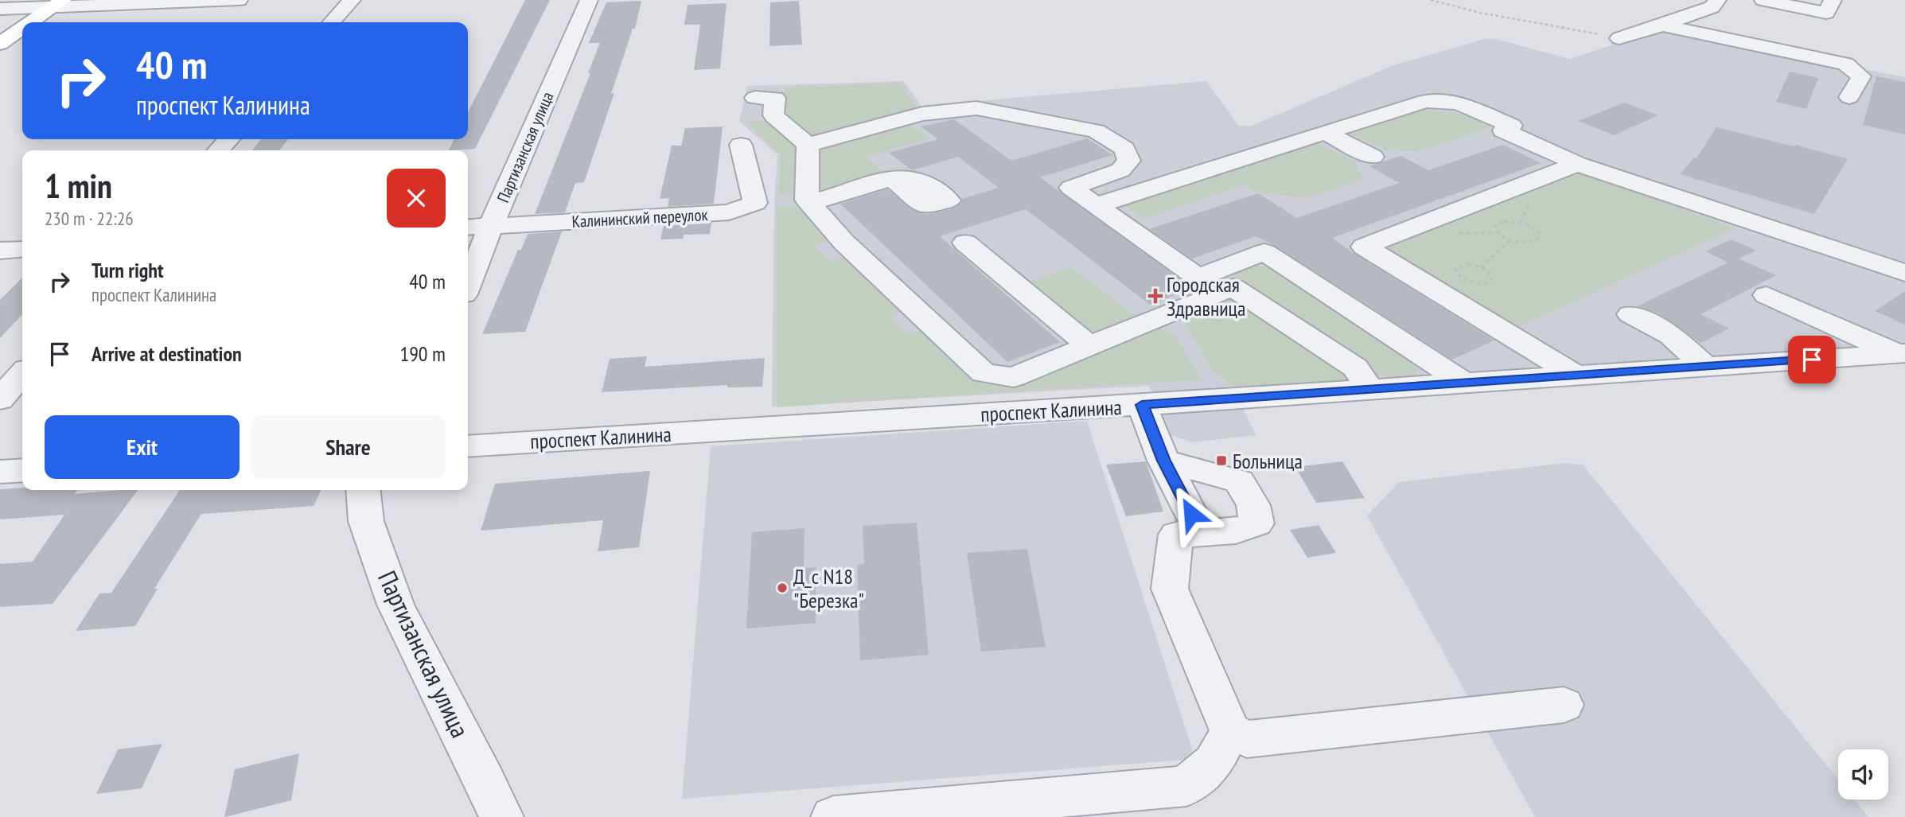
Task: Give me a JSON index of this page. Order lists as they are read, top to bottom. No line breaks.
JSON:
{"streets":{"street":["Партизанская улица","Калининский переулок","проспект Калинина"]},"crossings":[["Партизанская улица","Калининский переулок"]],"places":{"health":["Городская Здравница"],"transit":["Больница"],"other":["Д_с N18 \"Березка\""]},"page":{"turn":["40 m","проспект Калинина"],"heading":["1 min","230 m · 22:26"],"list":[{"name":"Turn right","note":"проспект Калинина","value":"40 m"},{"name":"Arrive at destination","value":"190 m"}],"buttons":["Exit","Share"]}}
